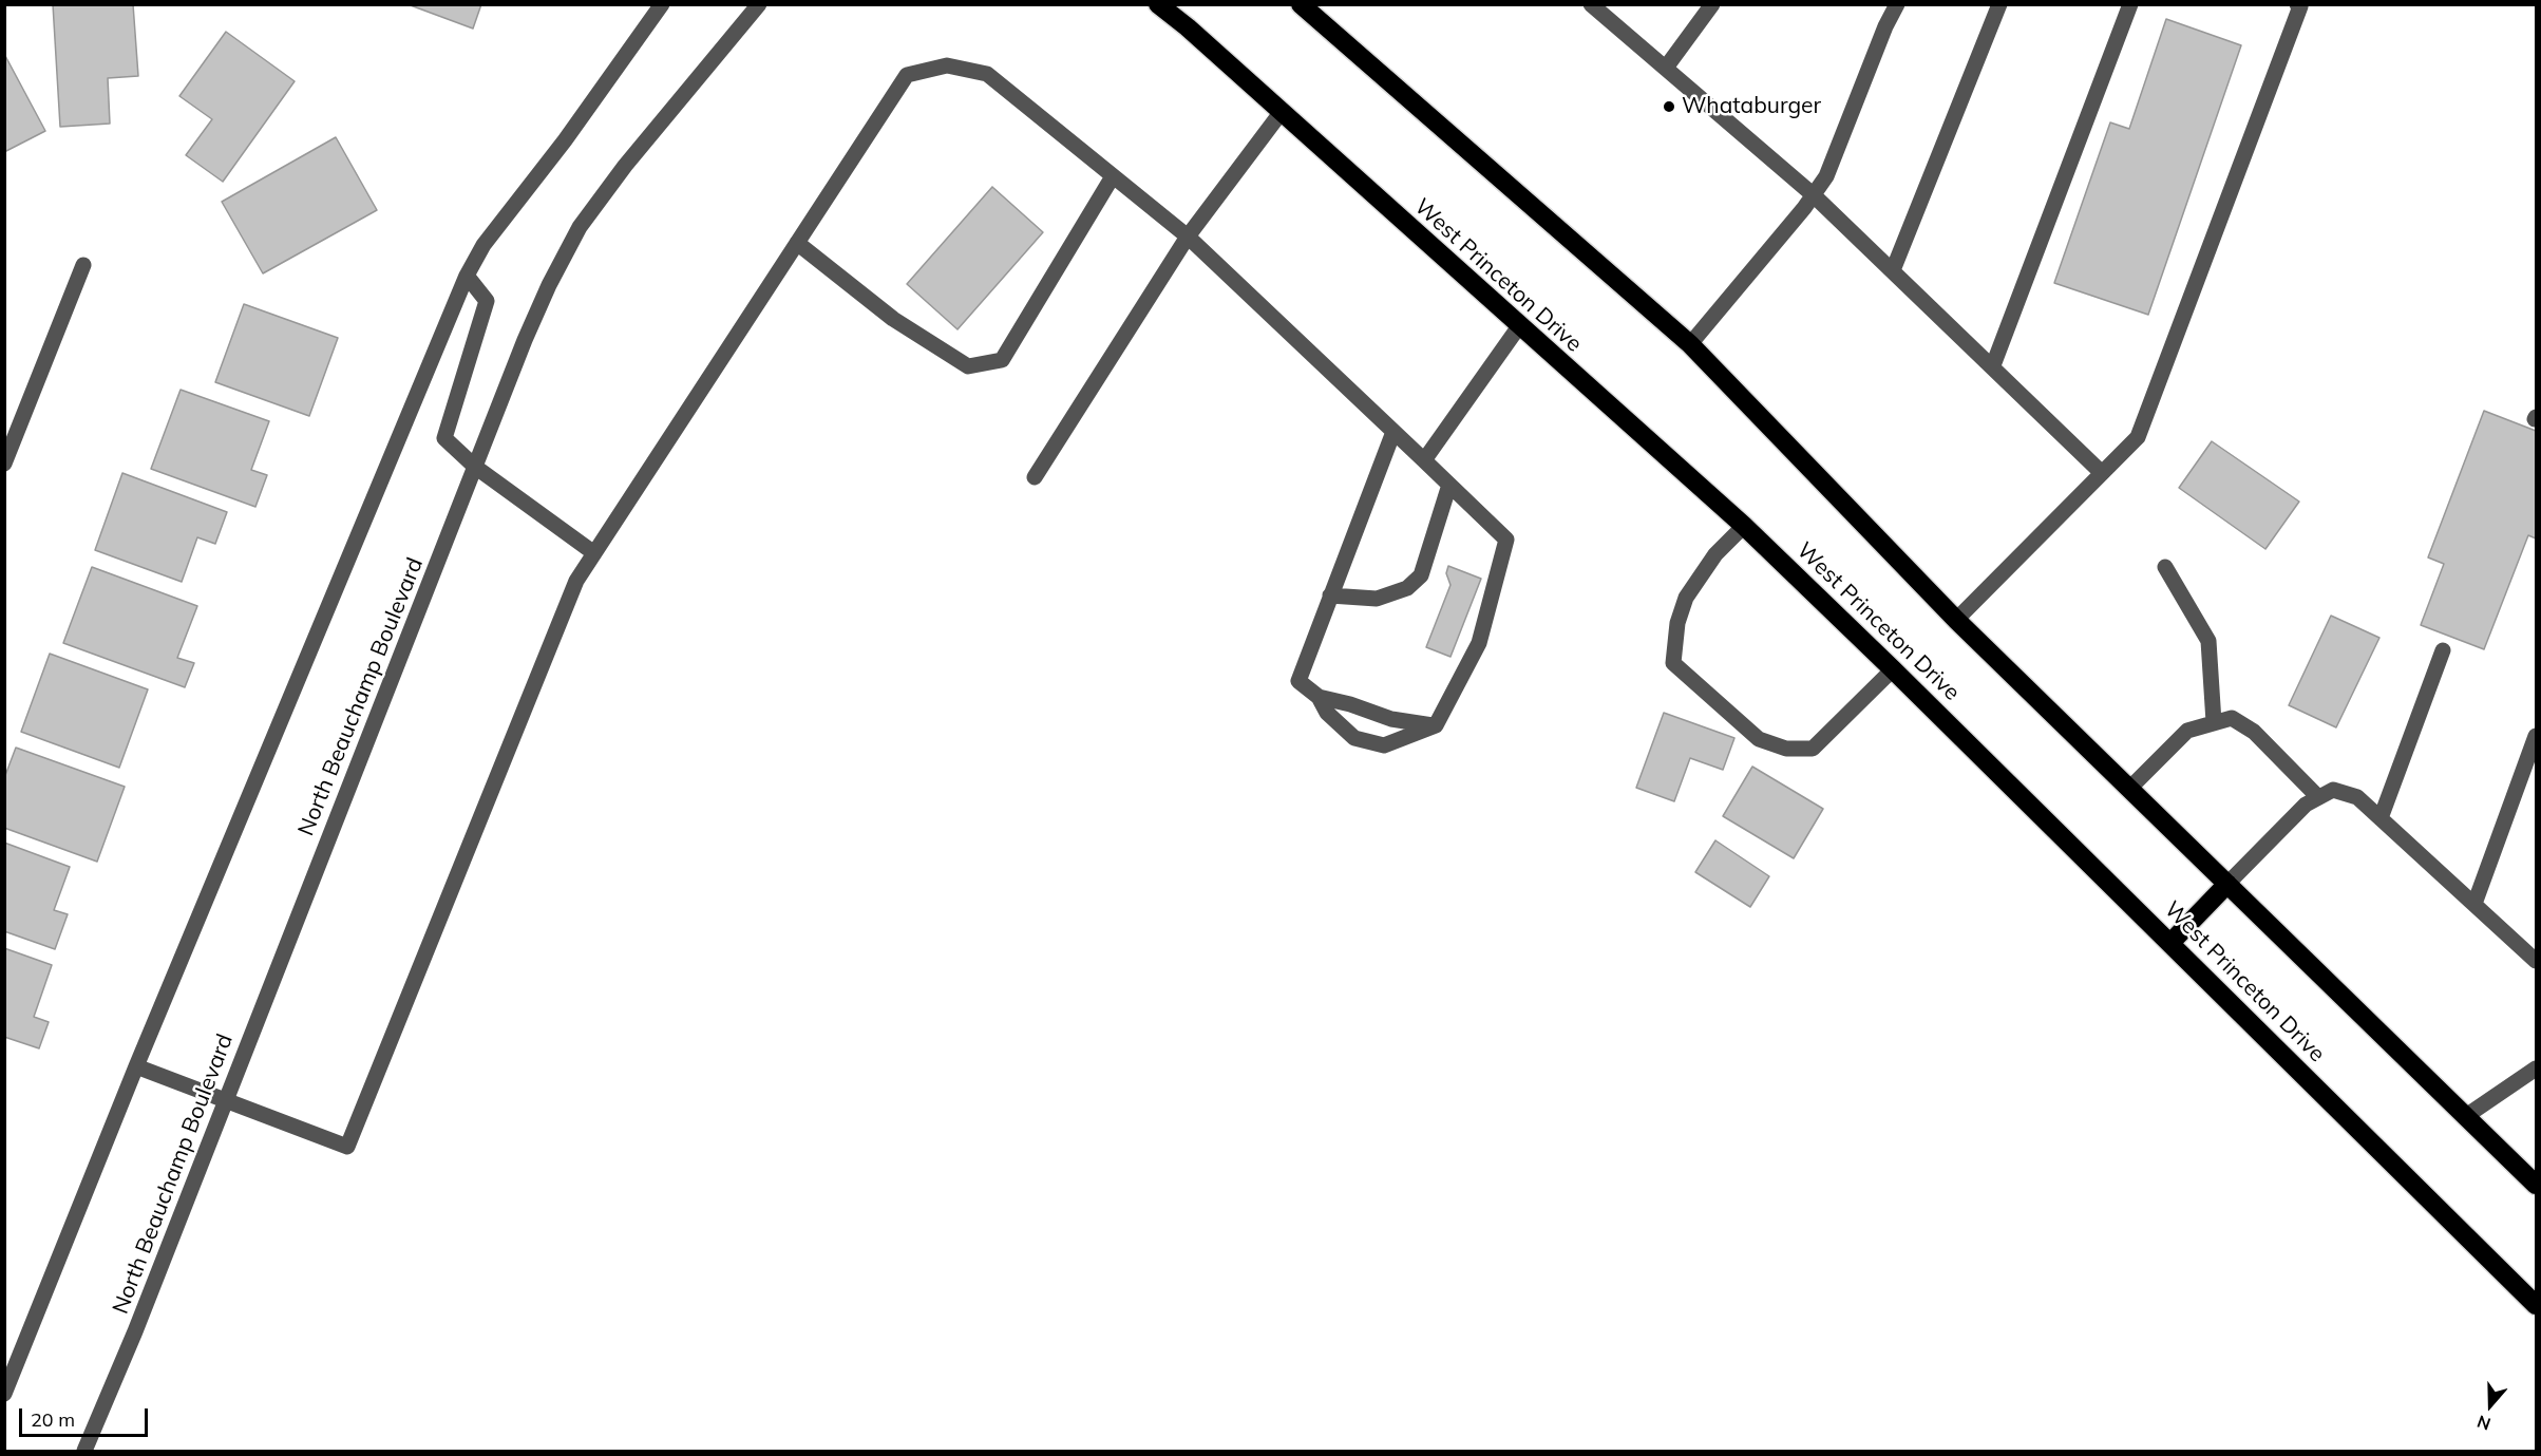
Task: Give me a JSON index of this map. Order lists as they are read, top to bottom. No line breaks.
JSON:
{"streets":{"highway":["West Princeton Drive"],"street":["North Beauchamp Boulevard"]},"places":["Whataburger"],"scale_bar":"20 m","north":"bottom"}
